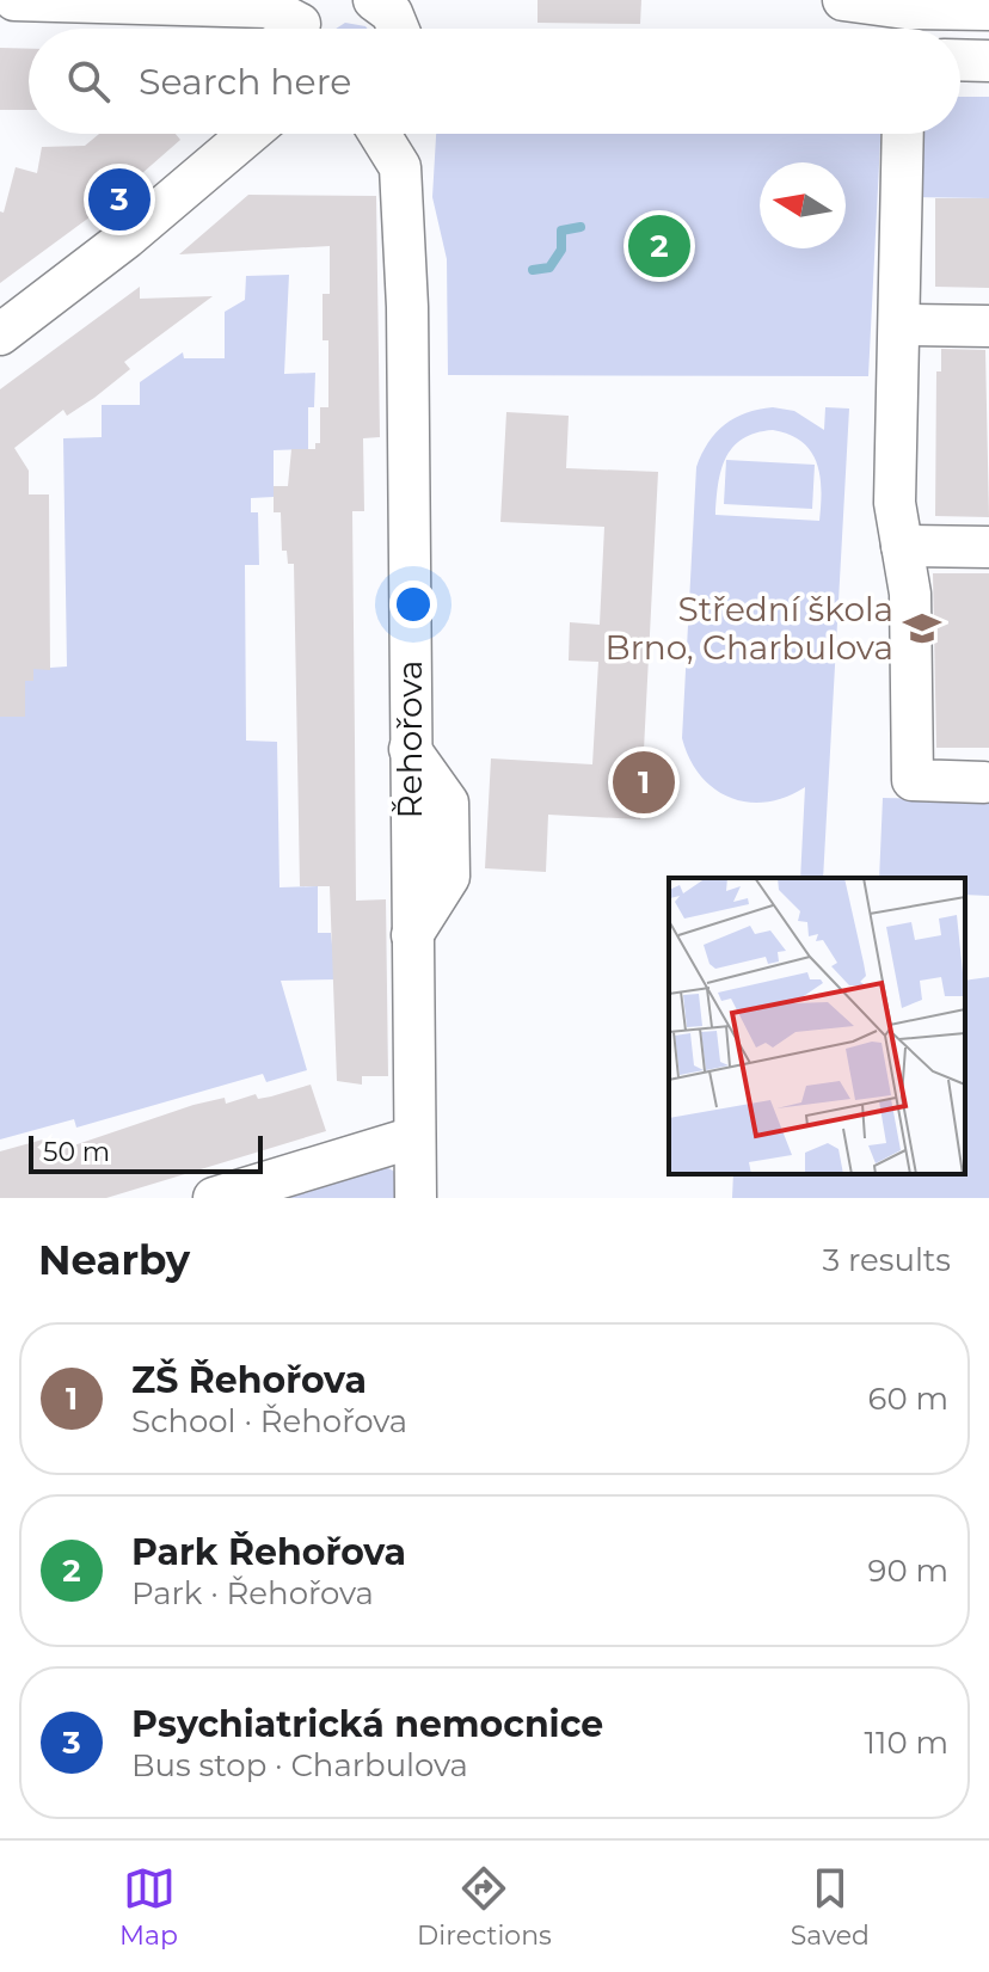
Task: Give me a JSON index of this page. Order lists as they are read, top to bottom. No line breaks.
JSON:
{"streets":{"street":["Řehořova"]},"places":{"school or university":["Střední škola Brno, Charbulova"]},"scale_bar":"50 m","north":"left","page":{"search":"Search here","pins":["3","2","1"],"scale":"50 m","heading":["Nearby","3 results"],"list":[{"mark":"1","name":"ZŠ Řehořova","note":"School · Řehořova","value":"60 m"},{"mark":"2","name":"Park Řehořova","note":"Park · Řehořova","value":"90 m"},{"mark":"3","name":"Psychiatrická nemocnice","note":"Bus stop · Charbulova","value":"110 m"}],"nav":["Map","Directions","Saved"]}}
